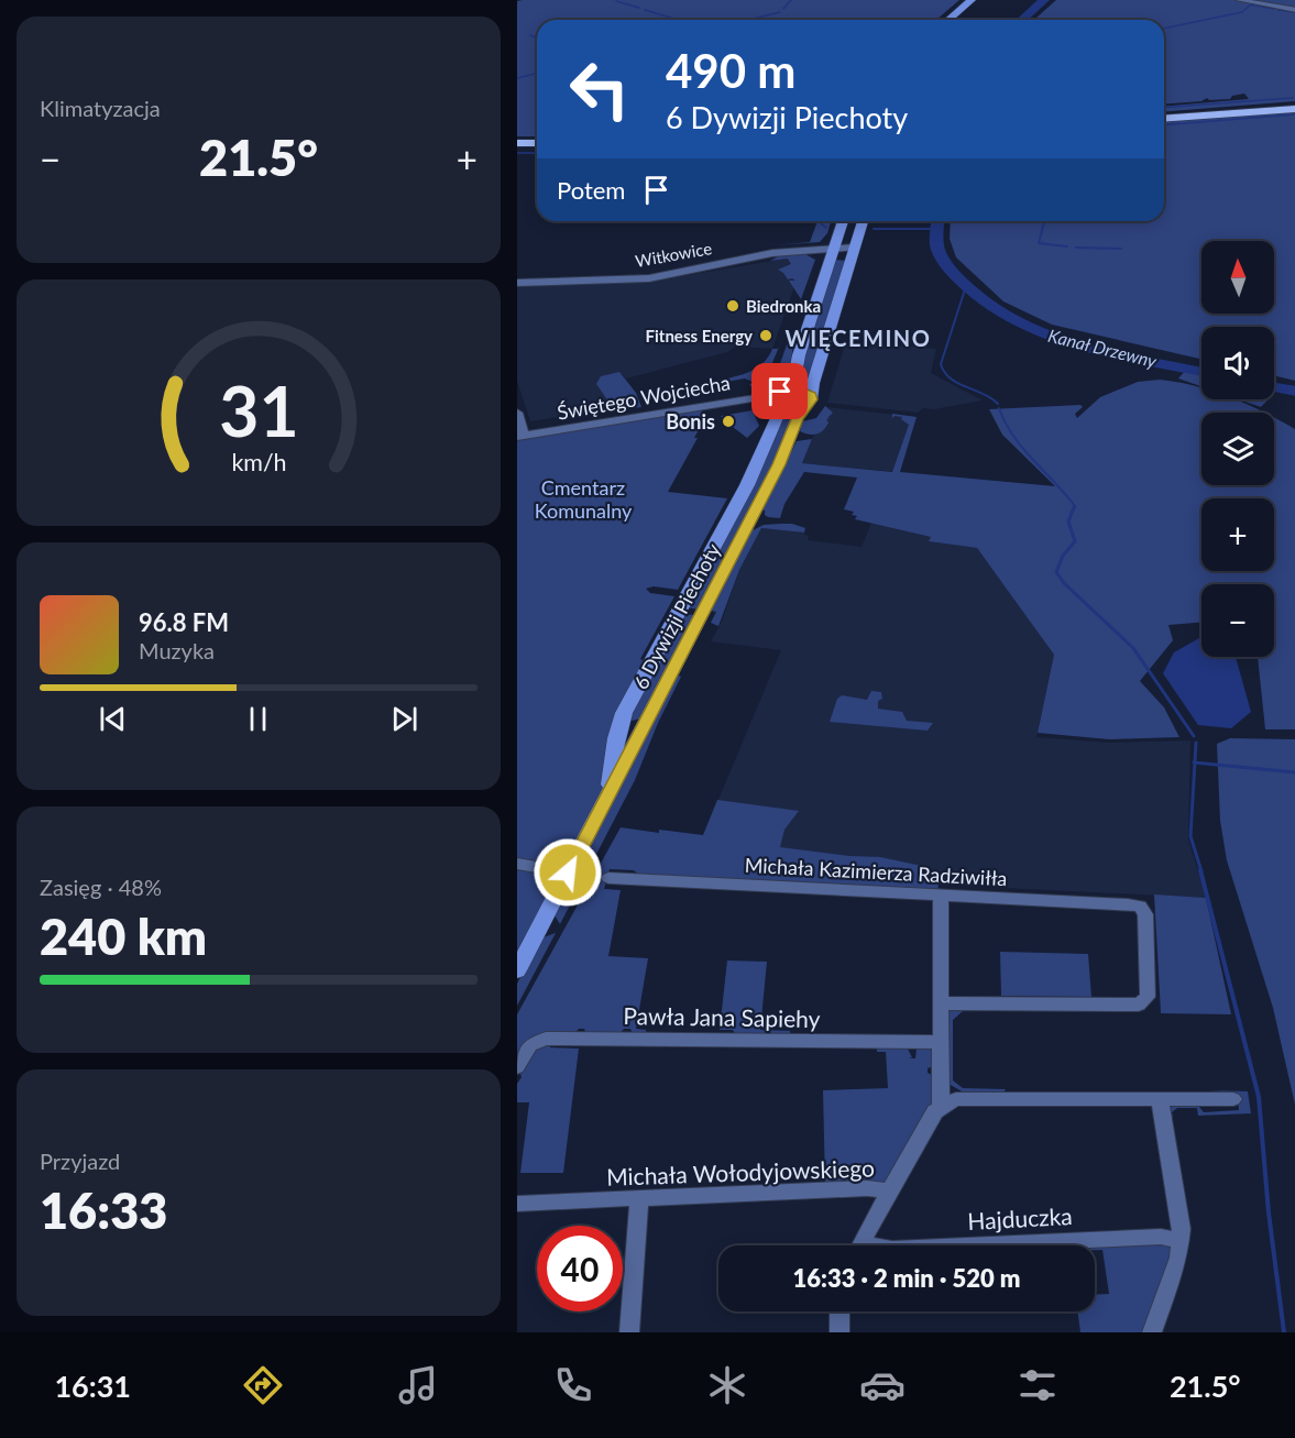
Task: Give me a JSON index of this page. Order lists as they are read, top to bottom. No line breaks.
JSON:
{"streets":{"street":["Witkowice","Świętego Wojciecha","6 Dywizji Piechoty","Michała Kazimierza Radziwiłła","Pawła Jana Sapiehy","Michała Wołodyjowskiego","Hajduczka"]},"crossings":[["Witkowice","6 Dywizji Piechoty"],["Świętego Wojciecha","6 Dywizji Piechoty"]],"districts":["WIĘCEMINO"],"water":["Kanał Drzewny"],"parks":["Cmentarz Komunalny"],"places":["Biedronka","Fitness Energy","Bonis"],"north":"top","page":{"tile":["Klimatyzacja",["Zasięg · 48%","240 km"],["Przyjazd","16:33"]],"turn":["490 m","6 Dywizji Piechoty"],"heat":["−","21.5°","+"],"then":"Potem","map_buttons":["+","−"],"song":["96.8 FM","Muzyka"],"limit":"40","trip":"16:33 · 2 min · 520 m","tabs":["16:31","21.5°"],"gauge":["31","km/h"]}}
